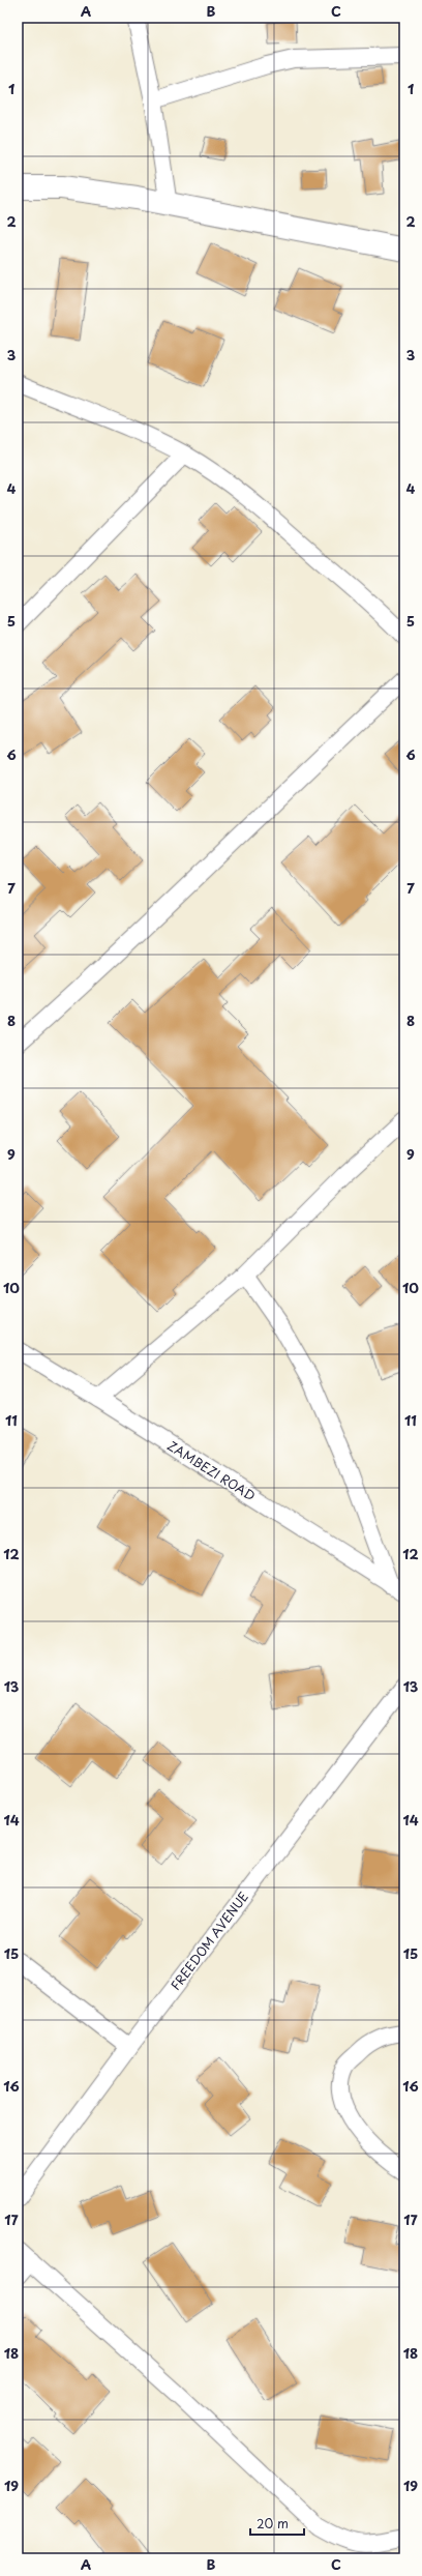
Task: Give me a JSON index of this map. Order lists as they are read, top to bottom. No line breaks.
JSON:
{"streets":{"street":["ZAMBEZI ROAD","FREEDOM AVENUE"]},"scale_bar":"20 m","grid":{"columns":["A","B","C"],"rows":["1","2","3","4","5","6","7","8","9","10","11","12","13","14","15","16","17","18","19"]}}
